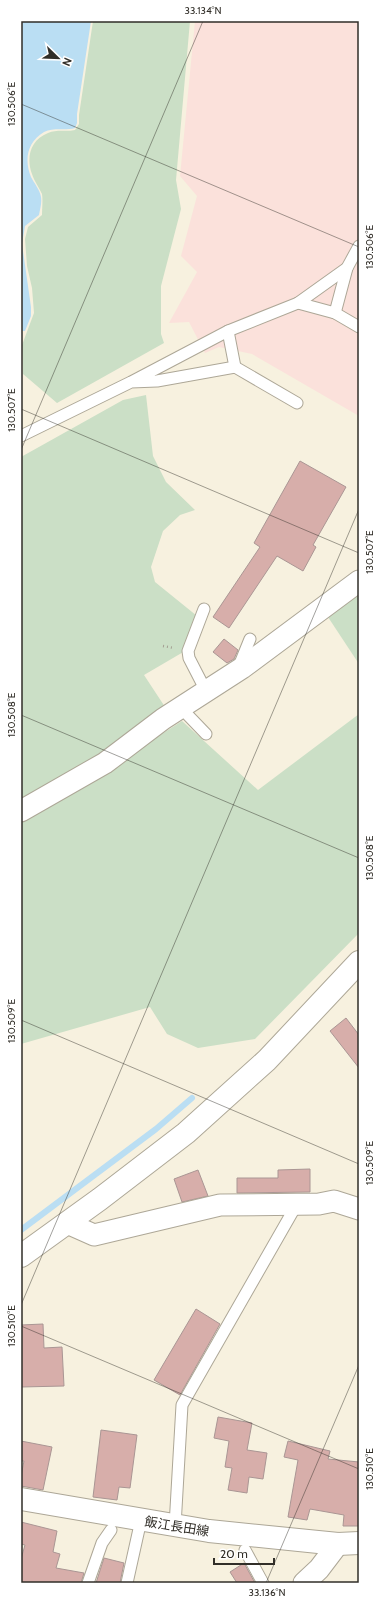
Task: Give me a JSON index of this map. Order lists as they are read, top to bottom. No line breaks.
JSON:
{"streets":{"street":["飯江長田線"]},"scale_bar":"20 m","north":"bottom right","coordinates":["33.134°N","130.506°E","130.507°E","130.508°E","130.509°E","130.510°E","33.136°N"]}
